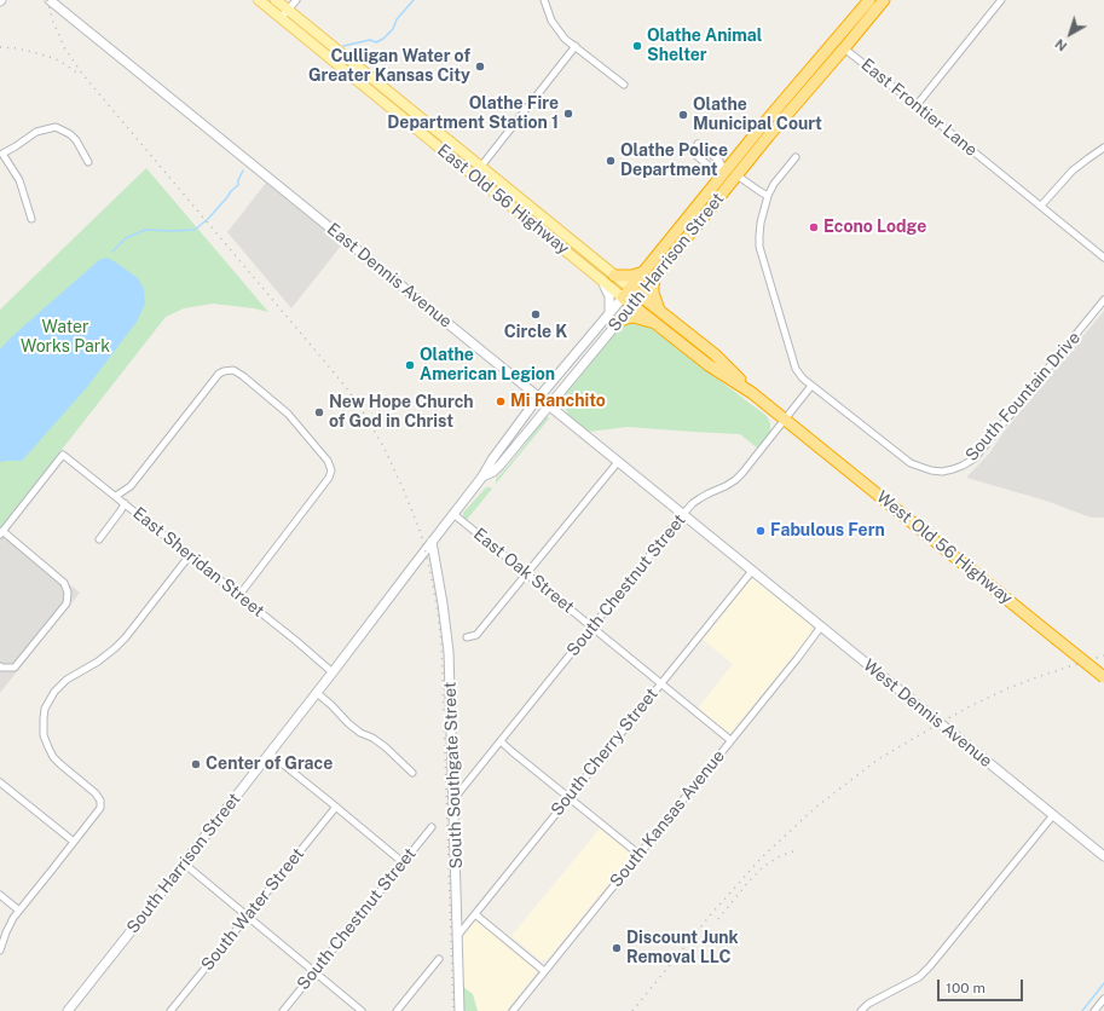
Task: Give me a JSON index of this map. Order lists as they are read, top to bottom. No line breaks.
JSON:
{"streets":{"highway":["East Old 56 Highway","South Harrison Street","West Old 56 Highway"],"street":["East Frontier Lane","East Dennis Avenue","South Fountain Drive","East Sheridan Street","East Oak Street","South Chestnut Street","West Dennis Avenue","South Cherry Street","South Southgate Street","South Kansas Avenue","South Water Street"]},"crossings":[["East Frontier Lane","South Harrison Street"],["East Old 56 Highway","South Harrison Street"],["East Old 56 Highway","West Old 56 Highway"],["East Old 56 Highway","South Chestnut Street"],["South Harrison Street","East Dennis Avenue"],["South Harrison Street","East Sheridan Street"],["South Harrison Street","East Oak Street"],["South Harrison Street","South Southgate Street"],["East Dennis Avenue","South Chestnut Street"],["East Dennis Avenue","West Dennis Avenue"],["East Dennis Avenue","South Cherry Street"],["South Fountain Drive","South Chestnut Street"],["West Old 56 Highway","South Chestnut Street"],["East Oak Street","South Chestnut Street"],["East Oak Street","South Cherry Street"],["East Oak Street","South Kansas Avenue"],["South Chestnut Street","South Southgate Street"],["West Dennis Avenue","South Cherry Street"],["West Dennis Avenue","South Kansas Avenue"],["South Cherry Street","South Southgate Street"]],"parks":["Water Works Park"],"places":["Olathe Animal Shelter","Culligan Water of Greater Kansas City","Olathe Fire Department Station 1","Olathe Municipal Court","Olathe Police Department","Econo Lodge","Circle K","Olathe American Legion","Mi Ranchito","New Hope Church of God in Christ","Fabulous Fern","Center of Grace","Discount Junk Removal LLC"],"scale_bar":"100 m","north":"bottom left"}
